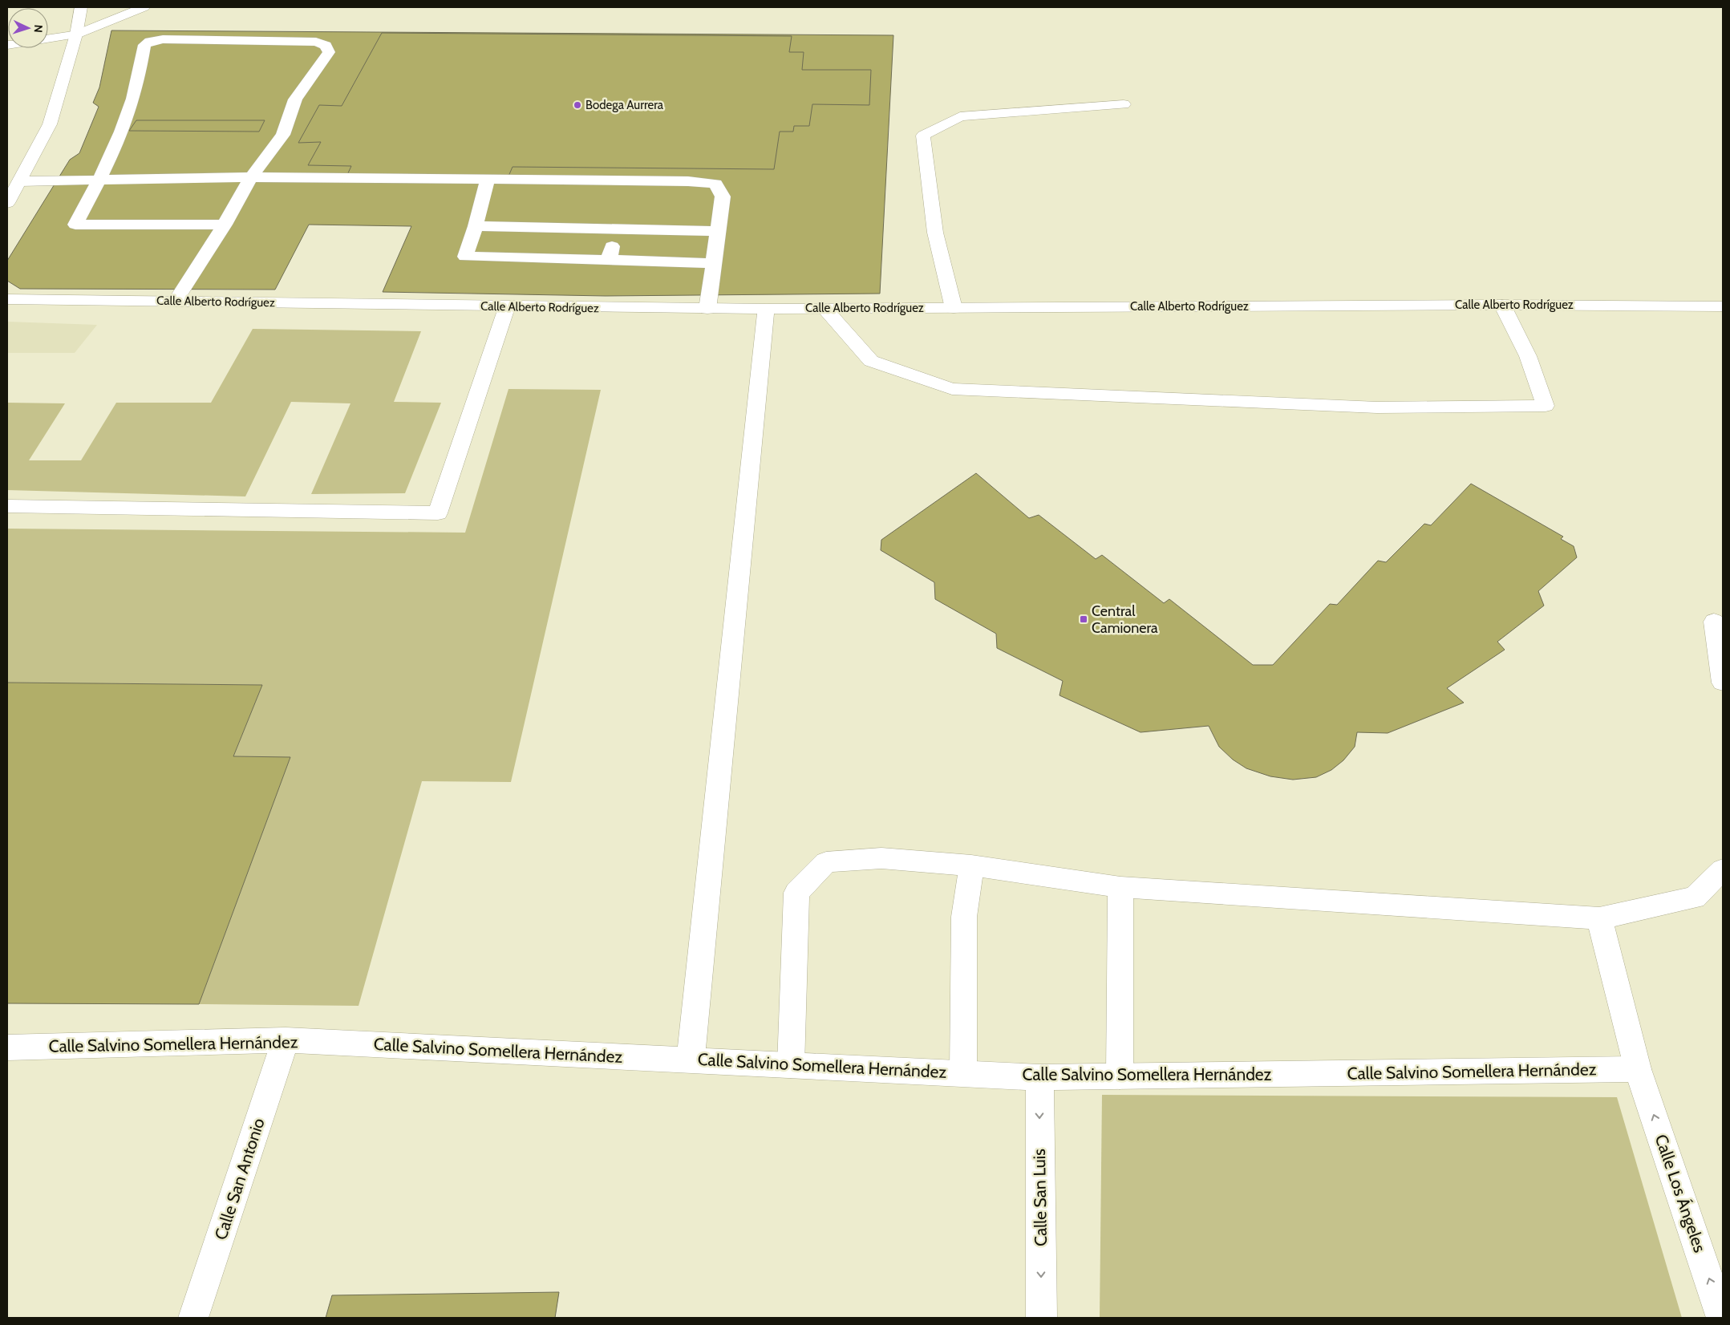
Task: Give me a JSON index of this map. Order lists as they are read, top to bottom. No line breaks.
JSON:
{"streets":{"street":["Calle Alberto Rodríguez","Calle Salvino Somellera Hernández","Calle San Antonio","Calle Los Ángeles","Calle San Luis"]},"crossings":[["Calle Salvino Somellera Hernández","Calle San Antonio"],["Calle Salvino Somellera Hernández","Calle Los Ángeles"],["Calle Salvino Somellera Hernández","Calle San Luis"]],"one_way":["Calle Los Ángeles","Calle San Luis"],"places":{"other":["Bodega Aurrera"],"transit":["Central Camionera"]},"north":"right"}
